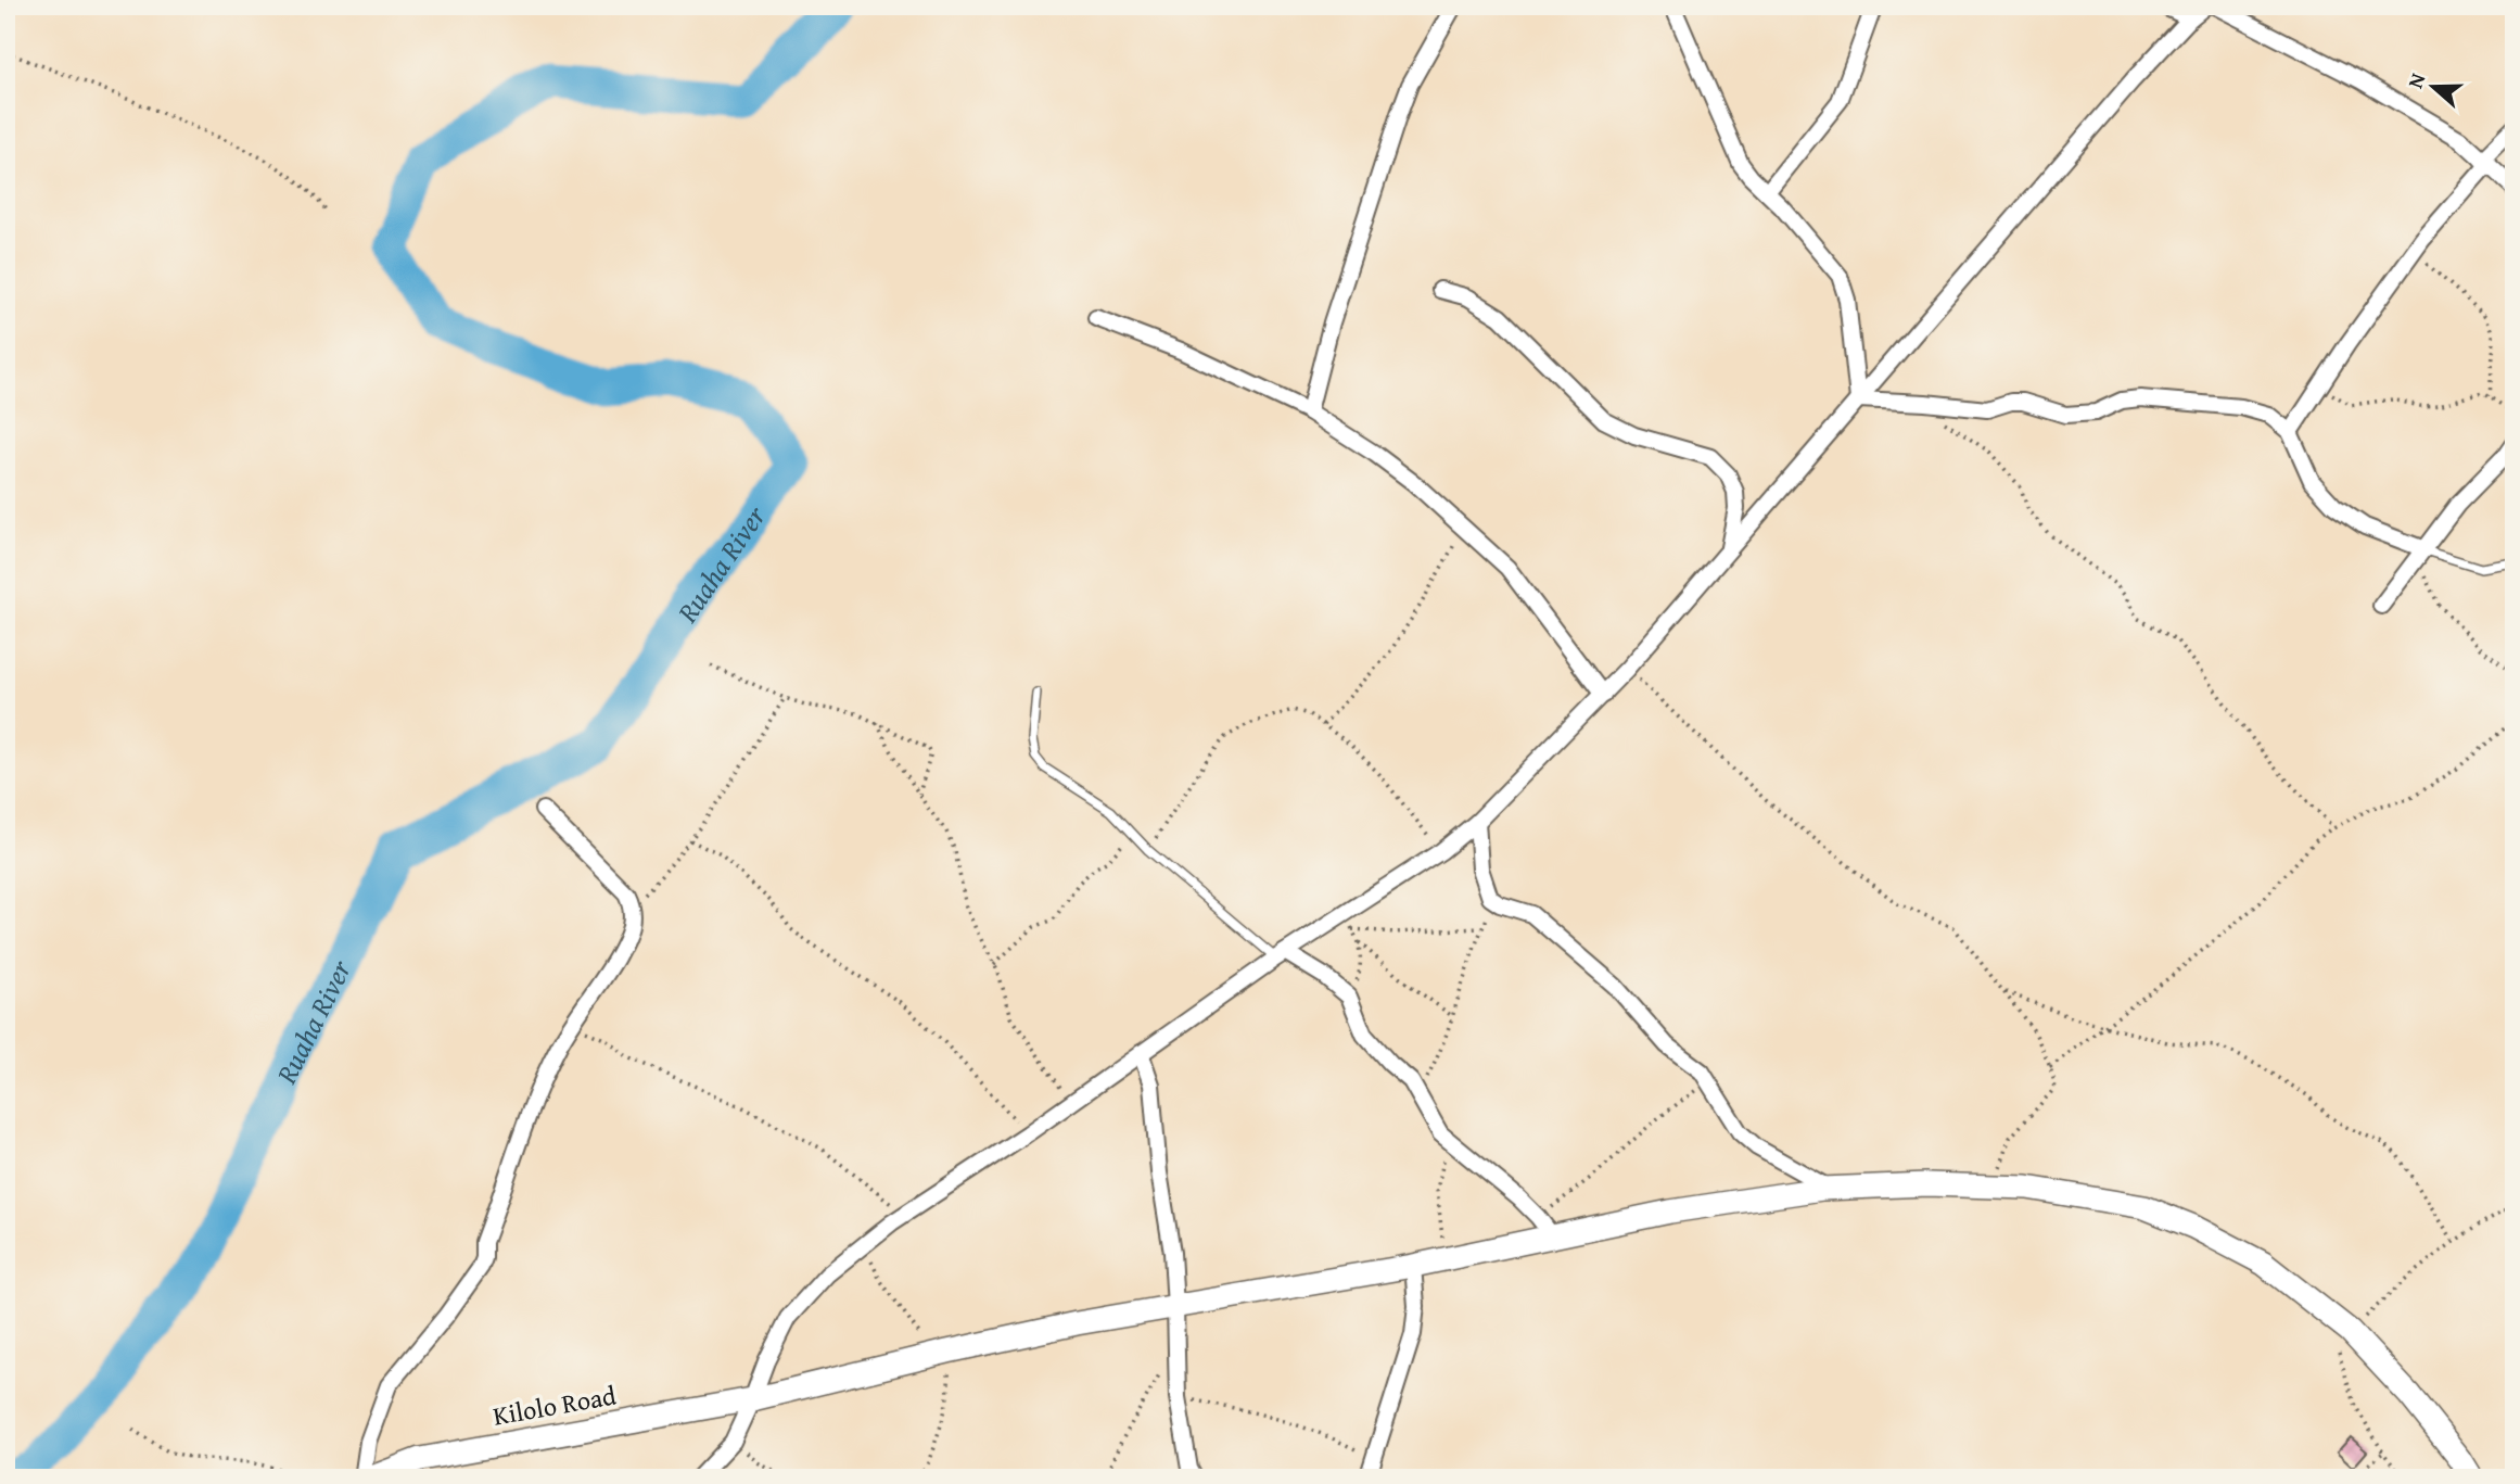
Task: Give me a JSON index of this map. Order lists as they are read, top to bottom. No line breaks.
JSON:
{"streets":{"main road":["Kilolo Road"]},"water":["Ruaha River"],"north":"left"}
